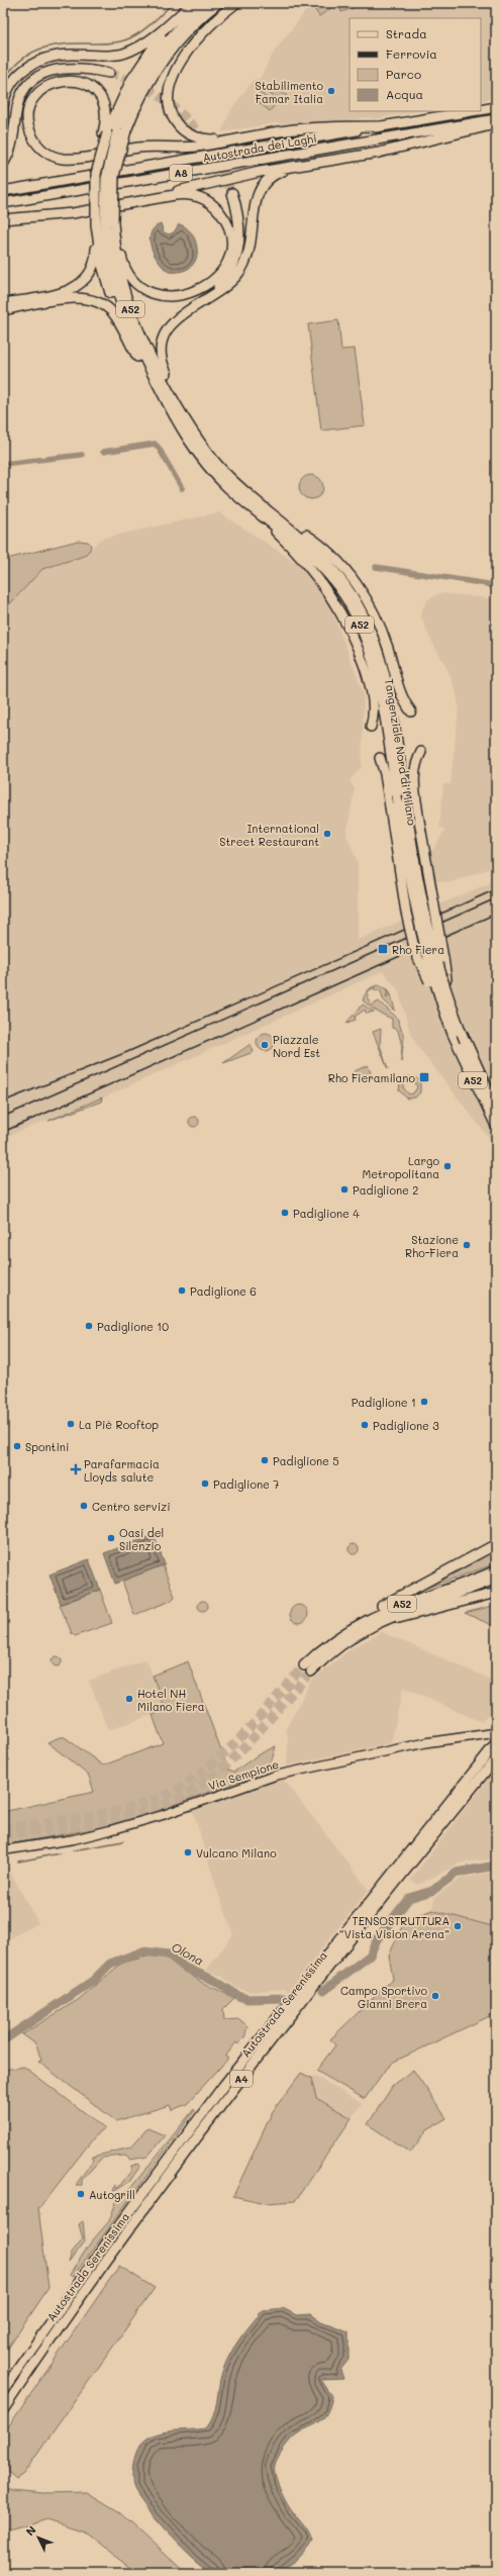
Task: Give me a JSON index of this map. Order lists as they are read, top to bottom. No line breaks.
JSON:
{"streets":{"highway":["Autostrada dei Laghi","A8","A52","Tangenziale Nord di Milano","Autostrada Serenissima","A4"],"main road":["Via Sempione"]},"water":["Olona"],"places":{"other":["Stabilimento Famar Italia","International Street Restaurant","Piazzale Nord Est","Largo Metropolitana","Padiglione 2","Padiglione 4","Stazione Rho-Fiera","Padiglione 6","Padiglione 10","Padiglione 1","La Piè Rooftop","Padiglione 3","Spontini","Padiglione 5","Padiglione 7","Centro servizi","Oasi del Silenzio","Hotel NH Milano Fiera","Vulcano Milano","TENSOSTRUTTURA “Vista Vision Arena”","Campo Sportivo Gianni Brera","Autogrill"],"transit":["Rho Fiera","Rho Fieramilano"],"health":["Parafarmacia Lloyds salute"]},"legend":["Strada","Ferrovia","Parco","Acqua"],"north":"top left"}
